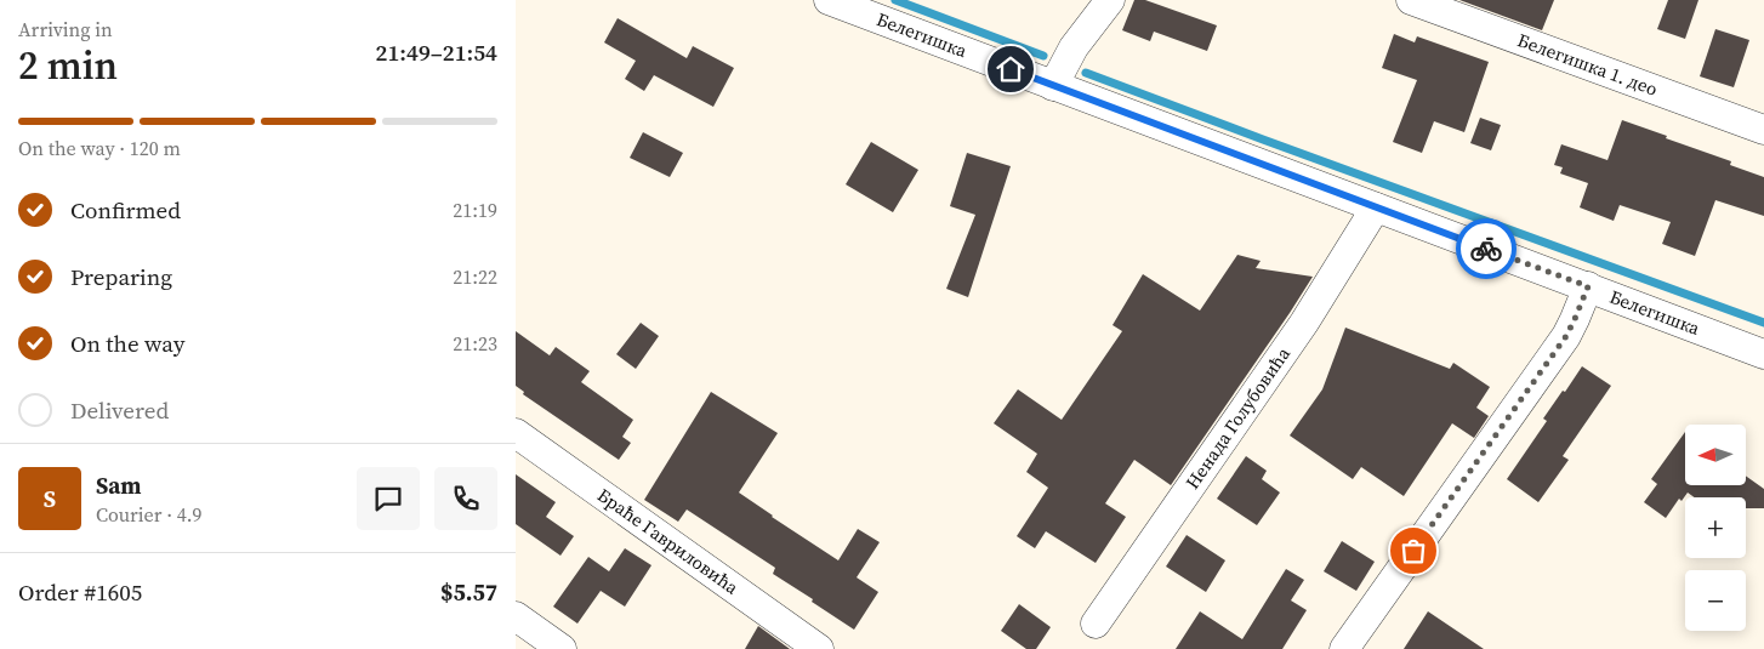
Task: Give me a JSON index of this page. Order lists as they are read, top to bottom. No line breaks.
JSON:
{"streets":{"street":["Белегишка","Белегишка 1. део","Ненада Голубовића","Браће Гавриловића"]},"crossings":[["Белегишка","Ненада Голубовића"]],"north":"left","page":{"heading":["2 min","Arriving in","21:49–21:54"],"panel":["Sam","Courier · 4.9","Order #1605","$5.57"],"bar":"On the way · 120 m","list":[["Confirmed","21:19"],["Preparing","21:22"],["On the way","21:23"],"Delivered"],"map_buttons":["+","−"],"round":"S"}}
